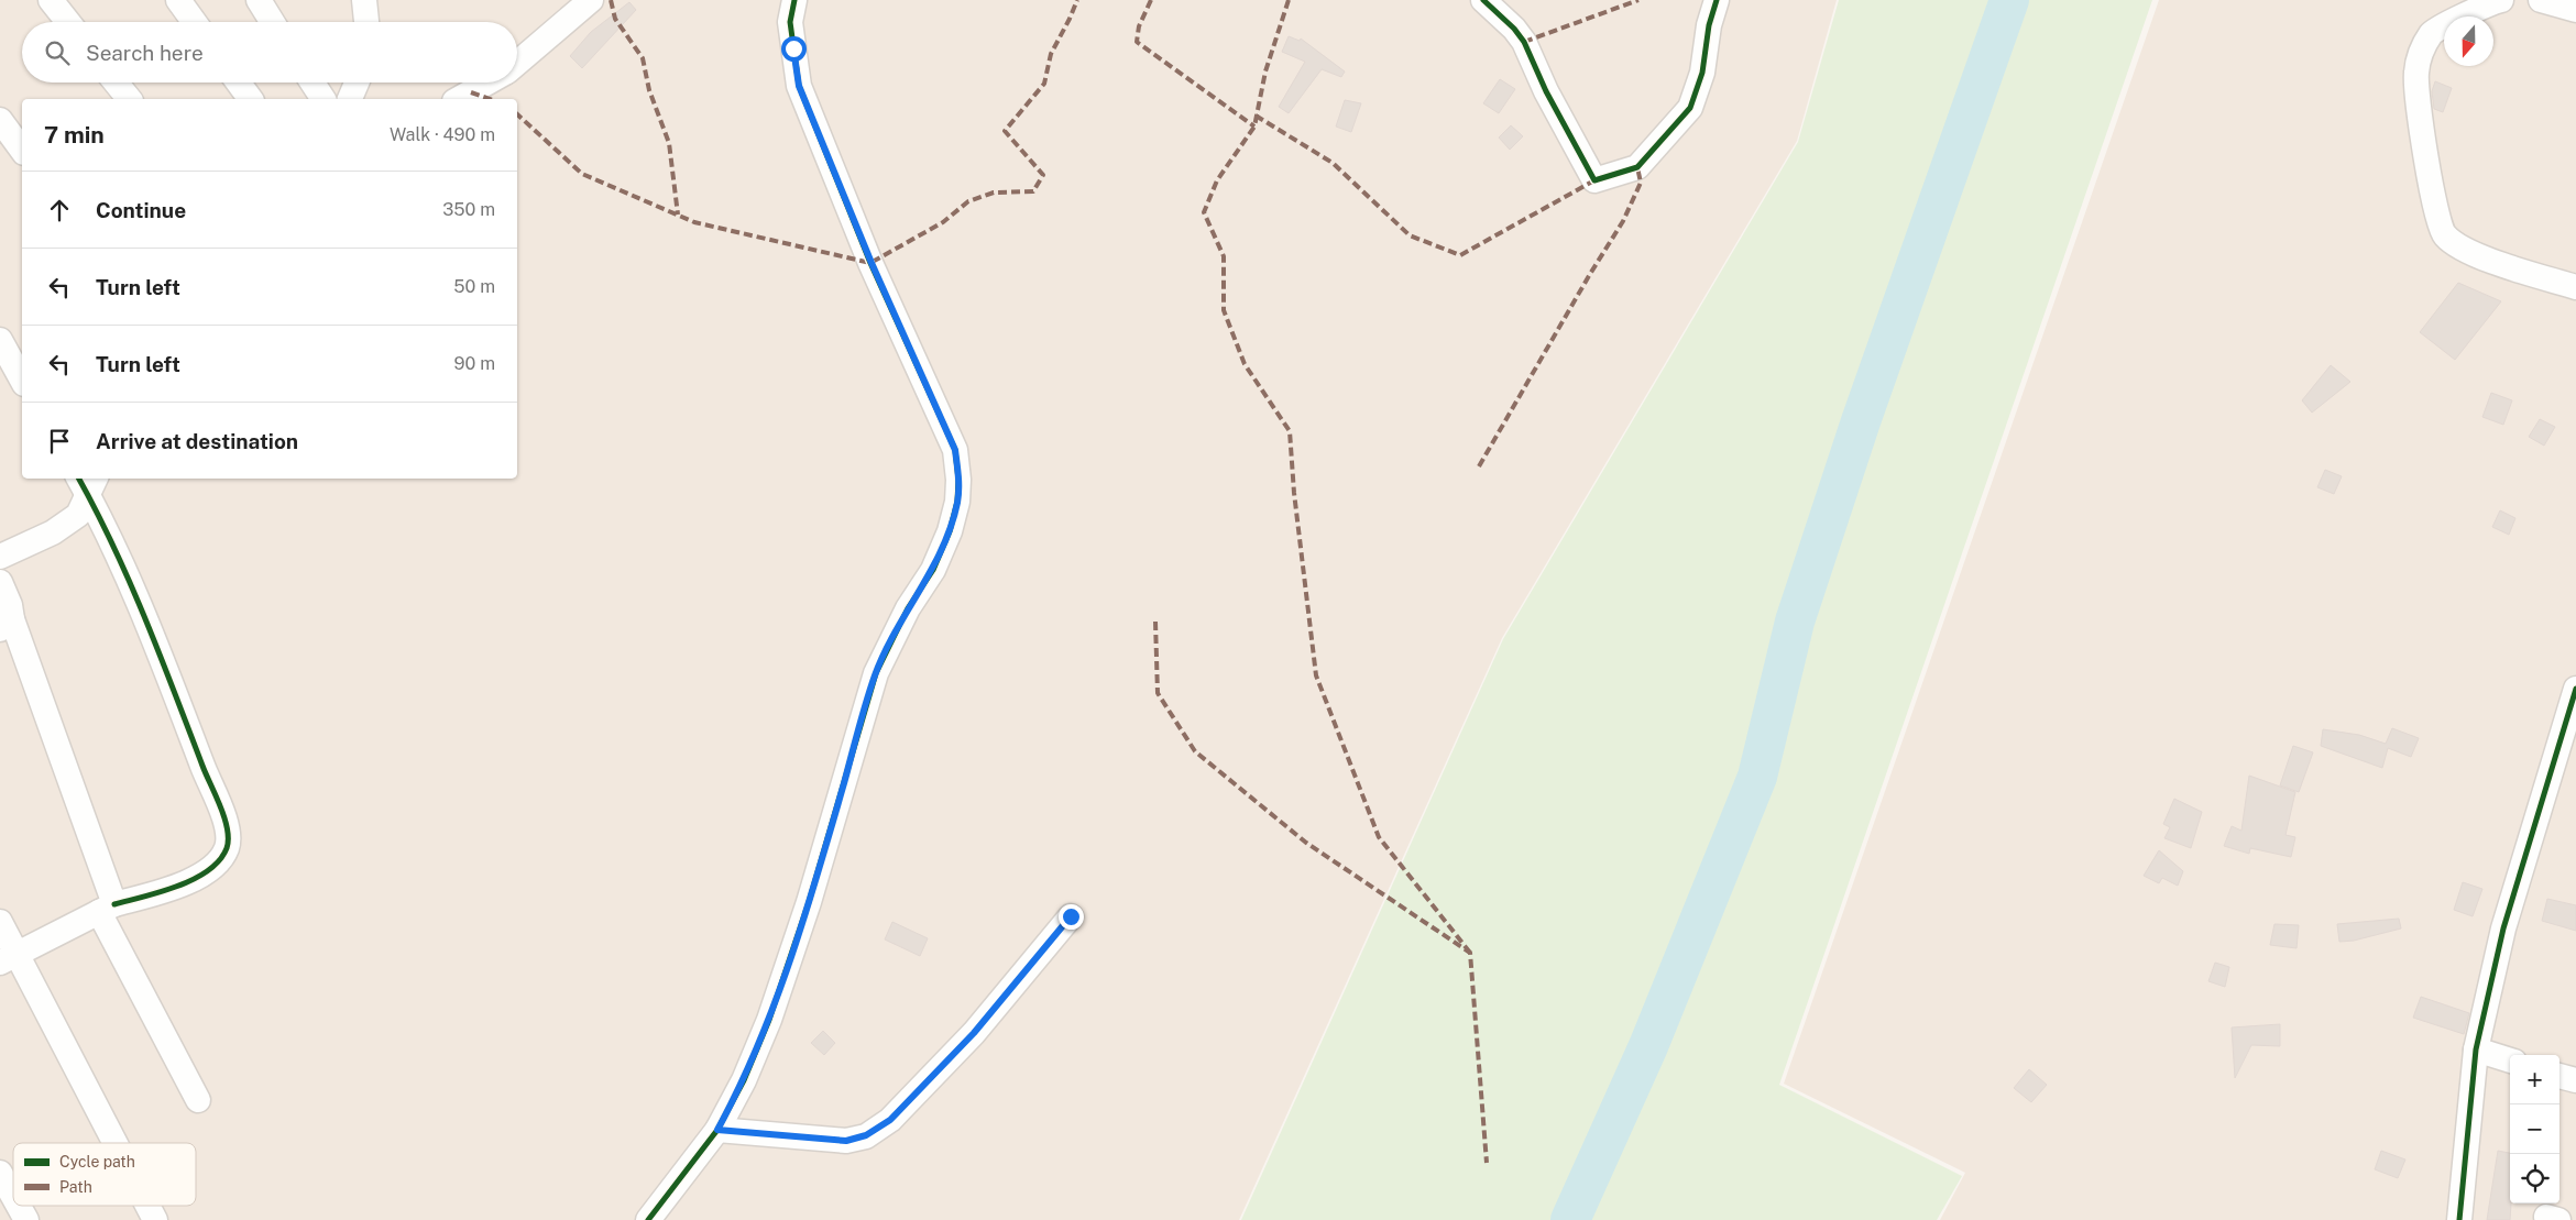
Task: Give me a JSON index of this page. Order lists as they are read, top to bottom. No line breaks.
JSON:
{"legend":["Cycle path","Path"],"north":"bottom","page":{"search":"Search here","heading":["7 min","Walk · 490 m"],"list":[["Continue","350 m"],["Turn left","50 m"],["Turn left","90 m"],"Arrive at destination"],"map_buttons":["+","−"]}}
